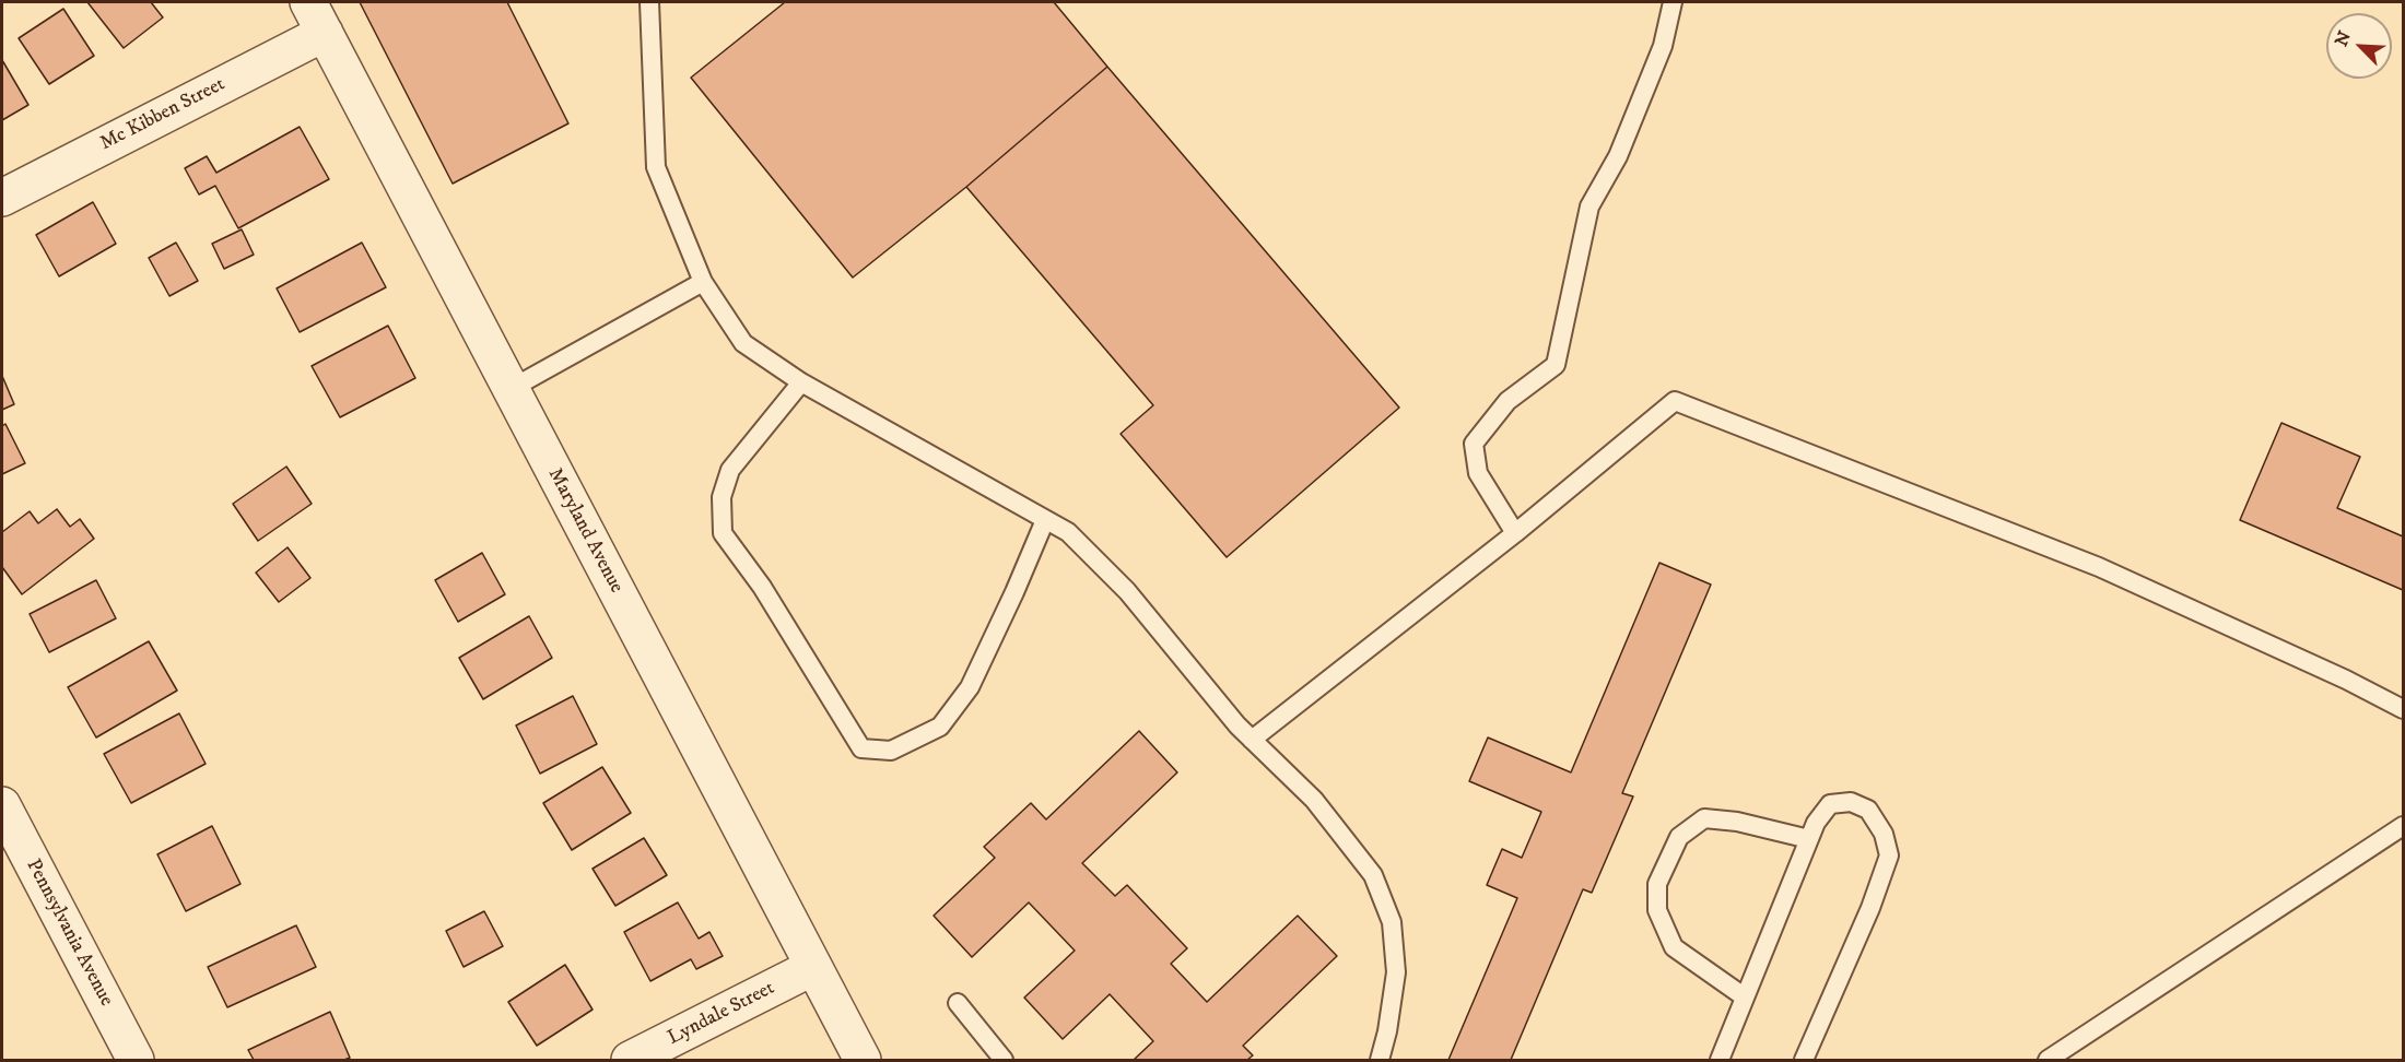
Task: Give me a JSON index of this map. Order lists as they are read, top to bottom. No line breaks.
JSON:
{"streets":{"street":["Mc Kibben Street","Maryland Avenue","Pennsylvania Avenue","Lyndale Street"]},"crossings":[["Mc Kibben Street","Maryland Avenue"],["Maryland Avenue","Lyndale Street"]],"north":"top left"}
